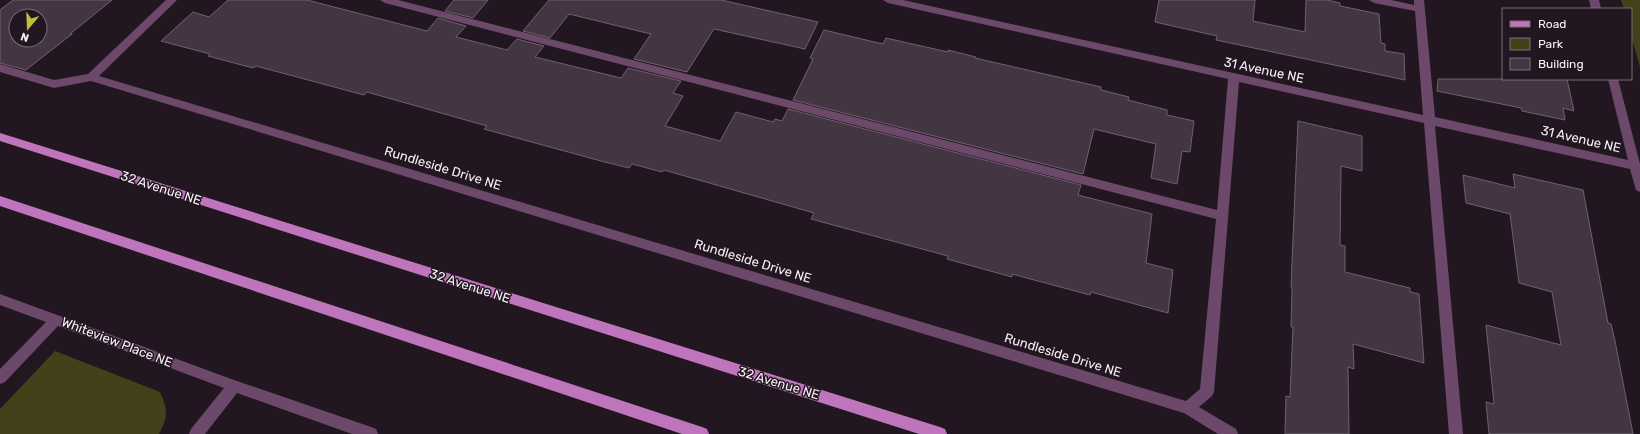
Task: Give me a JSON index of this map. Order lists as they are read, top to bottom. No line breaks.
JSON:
{"streets":{"main road":["32 Avenue NE"],"street":["31 Avenue NE","Rundleside Drive NE","Whiteview Place NE"]},"legend":["Road","Park","Building"],"north":"bottom"}
